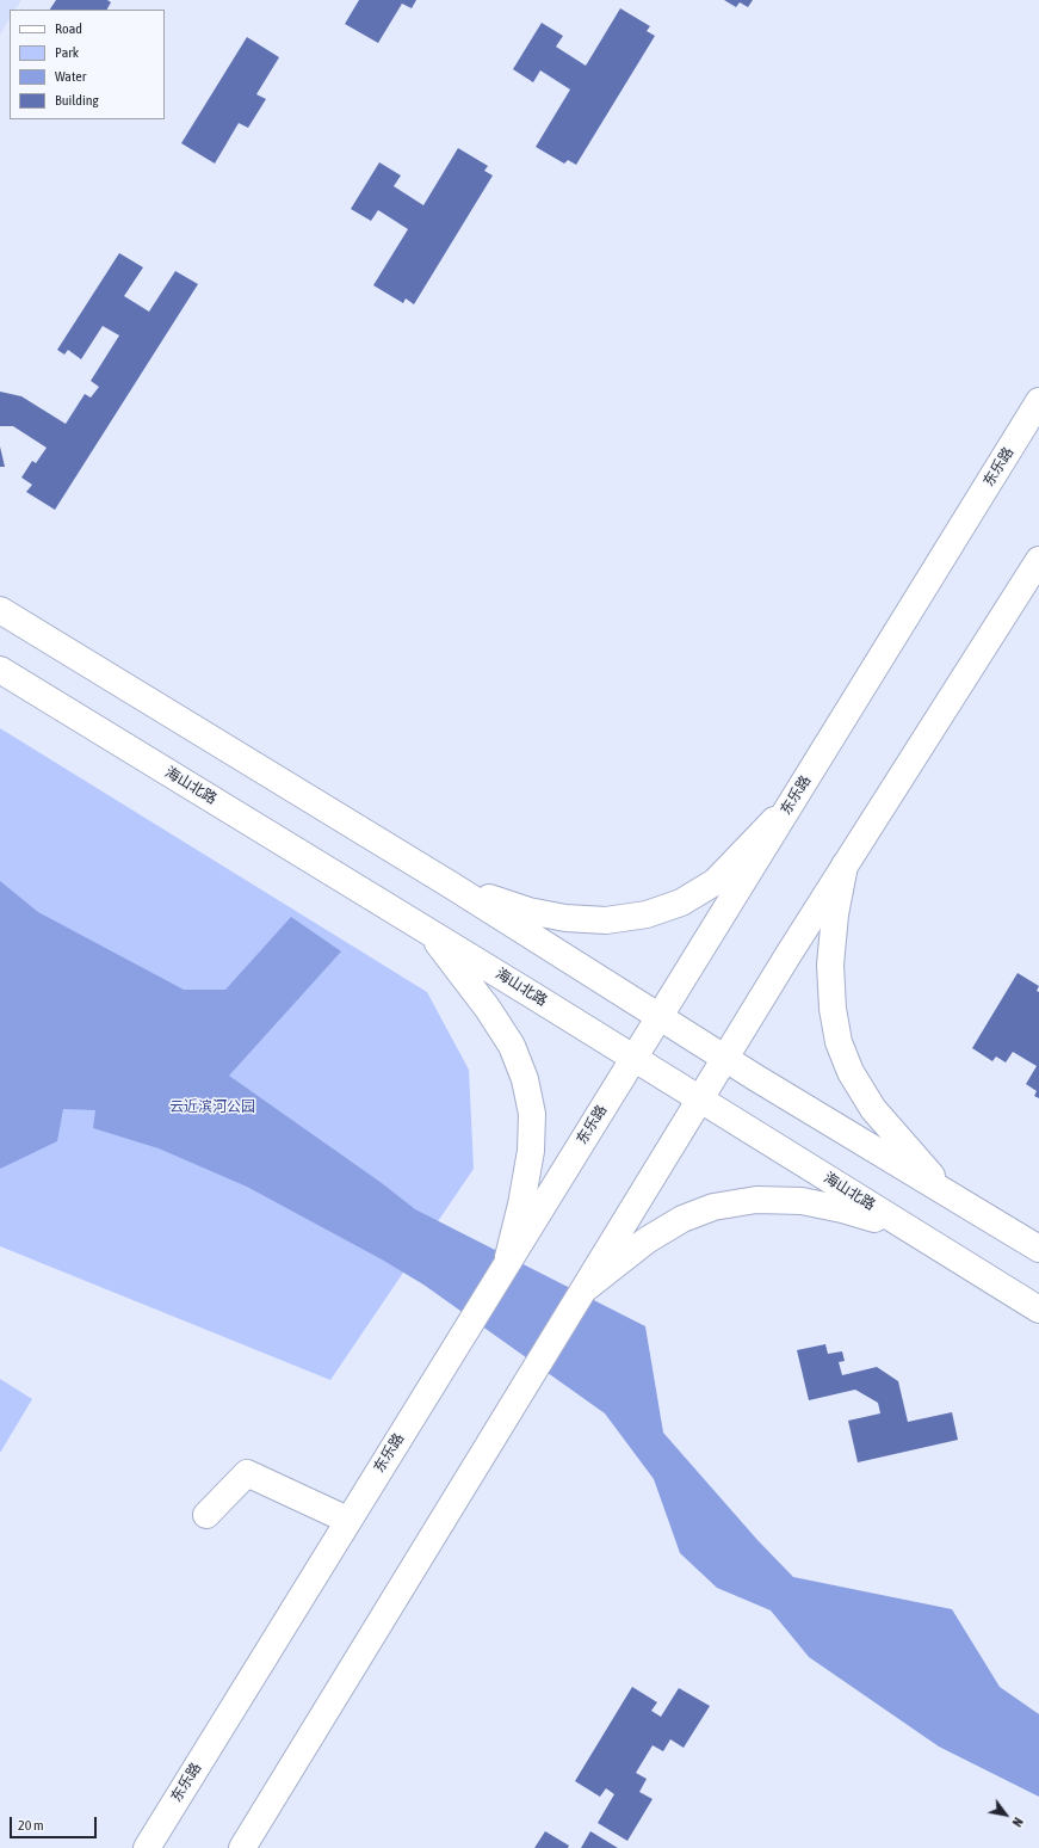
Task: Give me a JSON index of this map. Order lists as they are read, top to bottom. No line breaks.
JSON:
{"streets":{"street":["东乐路","海山北路"]},"crossings":[["东乐路","海山北路"]],"parks":["云近滨河公园"],"legend":["Road","Park","Water","Building"],"scale_bar":"20 m","north":"bottom right"}
